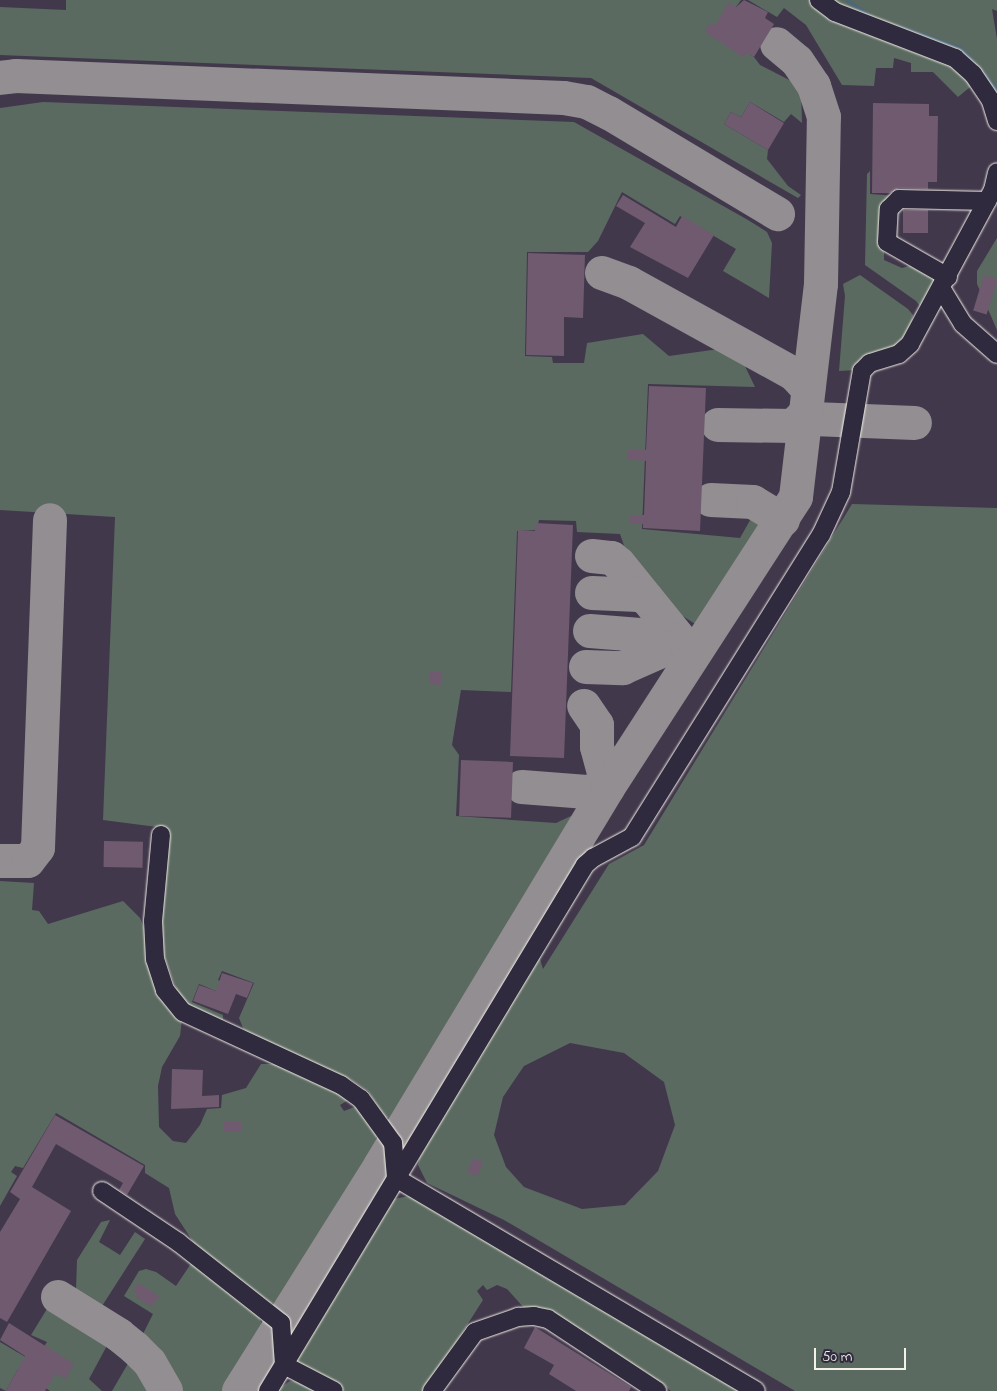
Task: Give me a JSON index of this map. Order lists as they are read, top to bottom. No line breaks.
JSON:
{"scale_bar":"50 m"}
